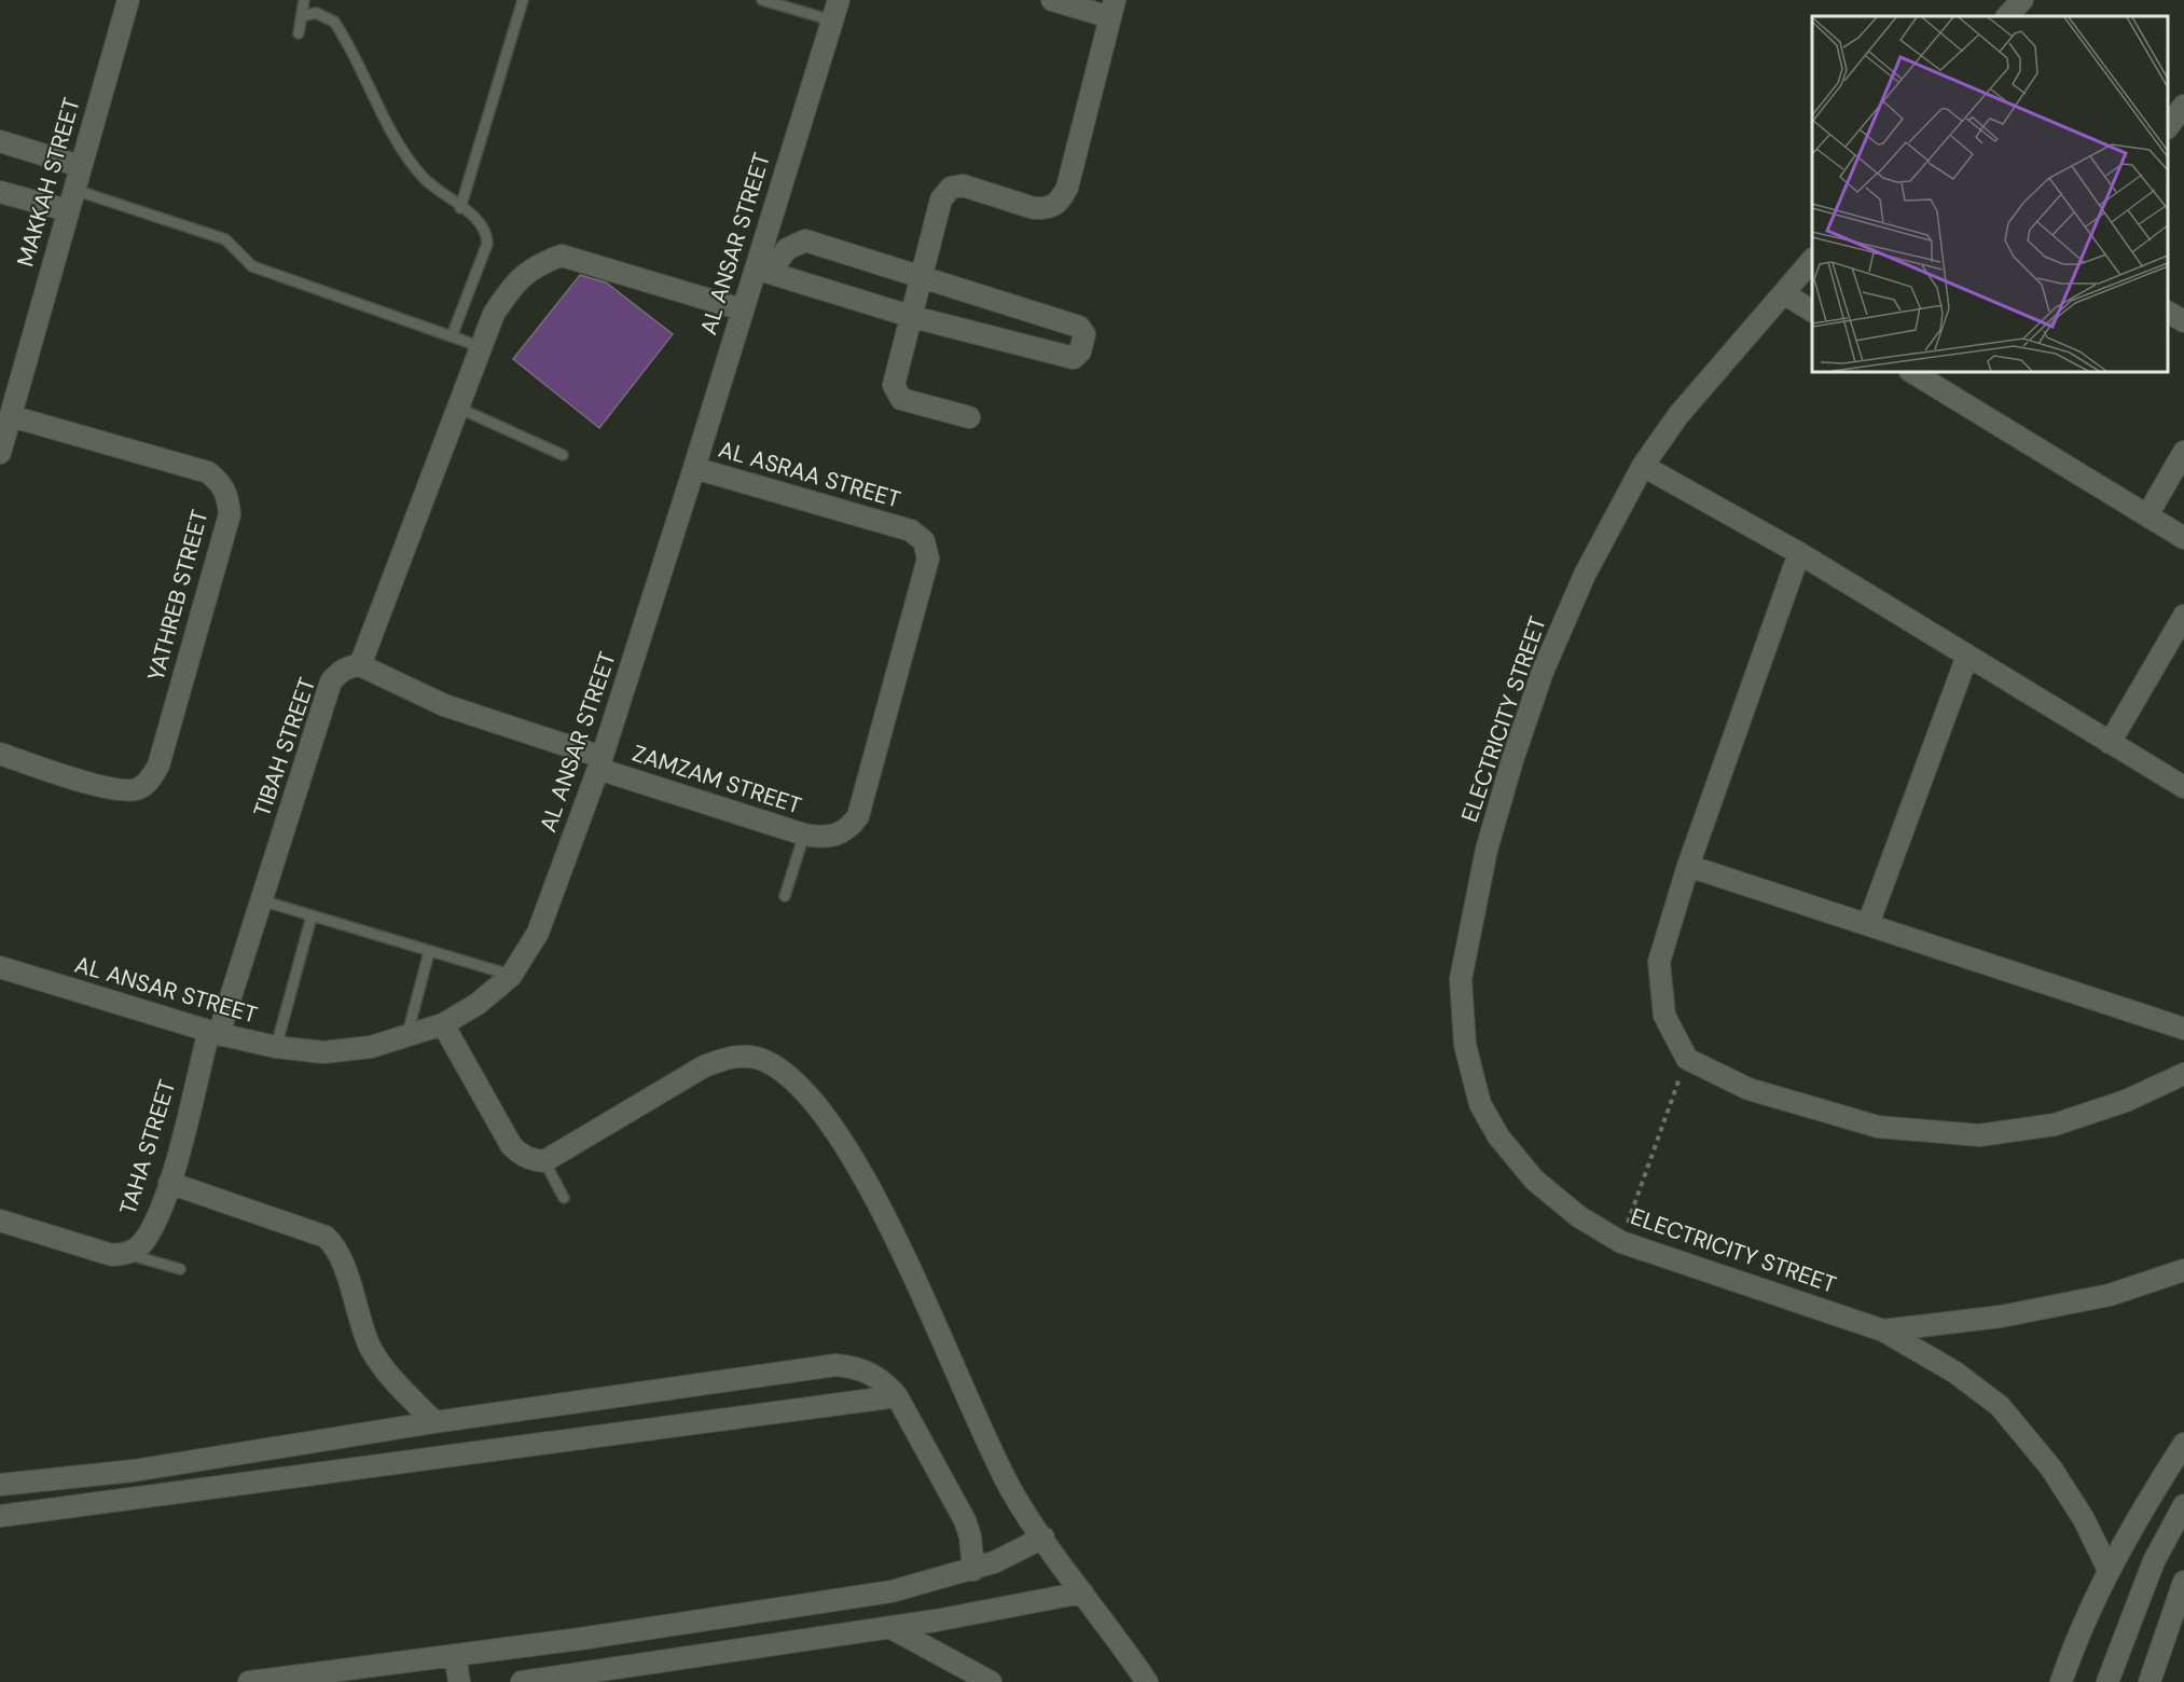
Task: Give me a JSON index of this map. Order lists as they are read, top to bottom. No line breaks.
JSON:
{"streets":{"street":["MAKKAH STREET","AL ANSAR STREET","AL ASRAA STREET","YATHREB STREET","ELECTRICITY STREET","TIBAH STREET","ZAMZAM STREET","TAHA STREET"]},"crossings":[["MAKKAH STREET","YATHREB STREET"],["AL ANSAR STREET","AL ASRAA STREET"],["AL ANSAR STREET","TIBAH STREET"],["AL ANSAR STREET","ZAMZAM STREET"],["AL ANSAR STREET","TAHA STREET"],["AL ASRAA STREET","ZAMZAM STREET"],["TIBAH STREET","TAHA STREET"]]}
